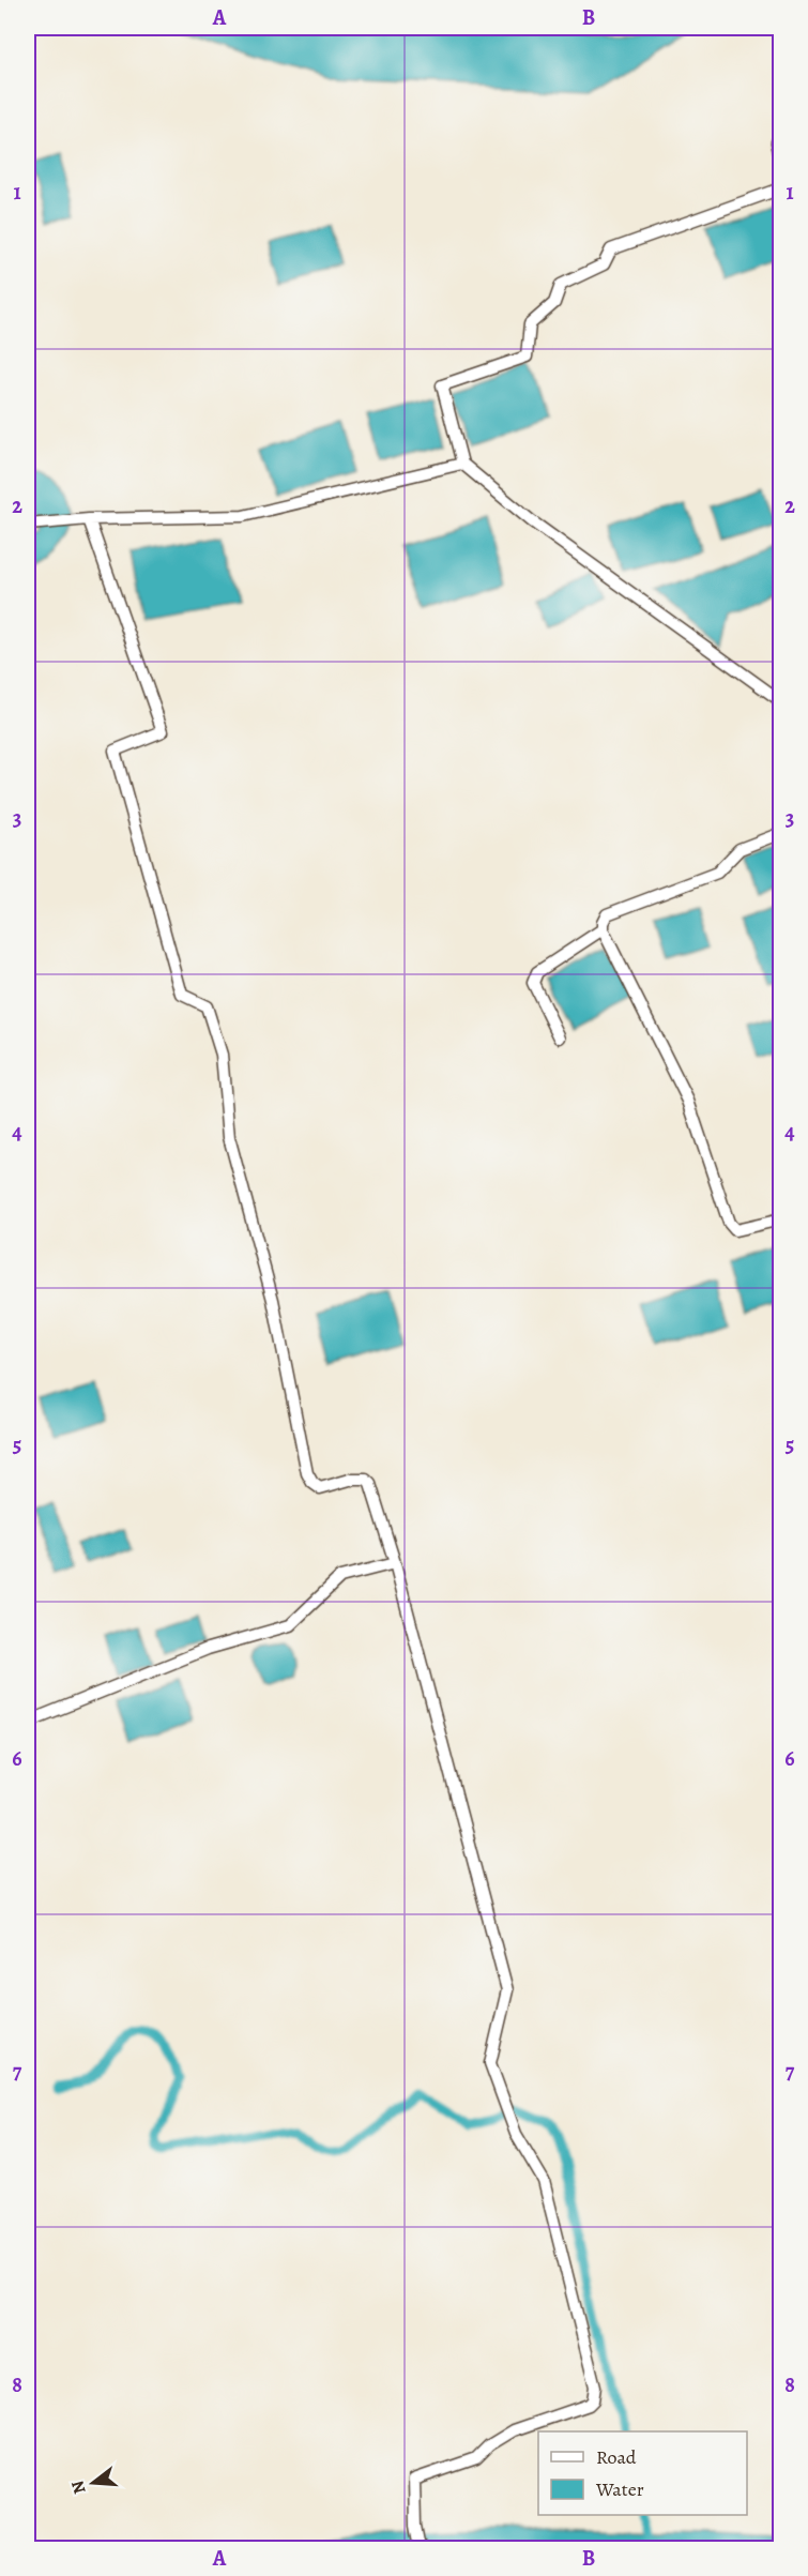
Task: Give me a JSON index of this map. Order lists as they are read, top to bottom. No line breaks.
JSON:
{"legend":["Road","Water"],"north":"left","grid":{"columns":["A","B"],"rows":["1","2","3","4","5","6","7","8"]}}
